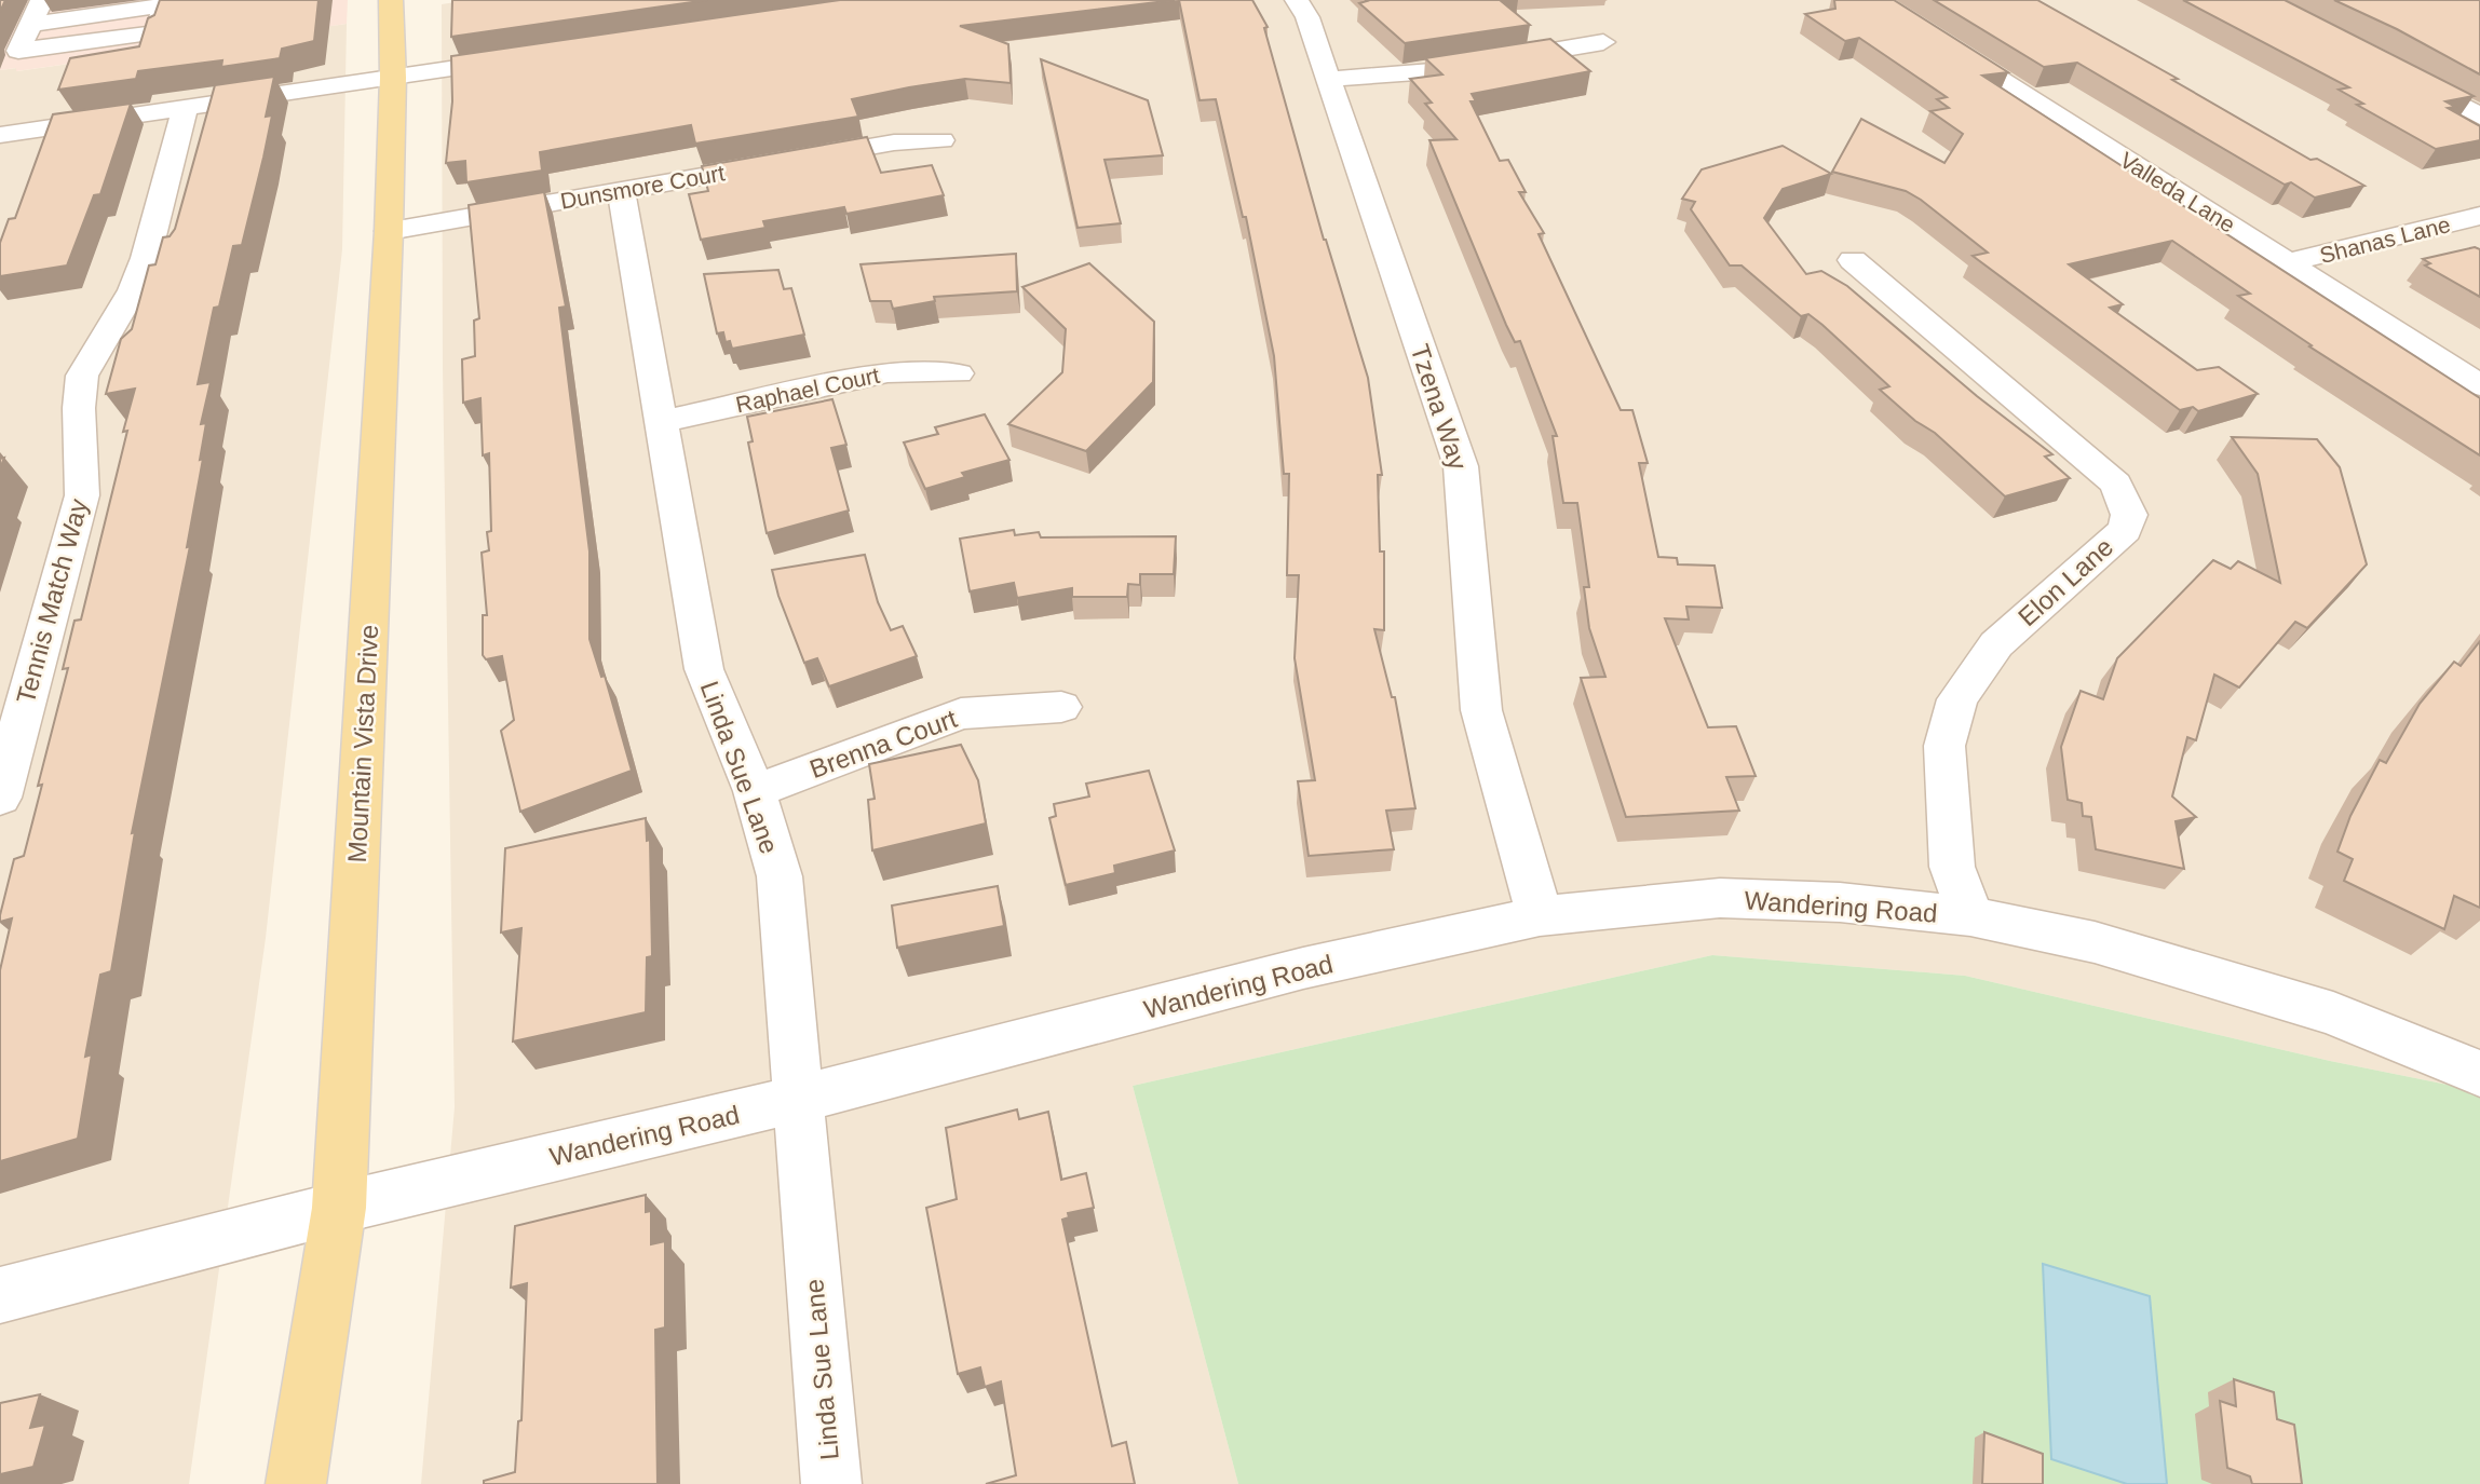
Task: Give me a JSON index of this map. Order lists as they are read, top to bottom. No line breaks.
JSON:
{"streets":{"main road":["Mountain Vista Drive"],"street":["Dunsmore Court","Valleda Lane","Shanas Lane","Raphael Court","Tzena Way","Elon Lane","Tennis Match Way","Brenna Court","Linda Sue Lane","Wandering Road"]},"crossings":[["Dunsmore Court","Mountain Vista Drive"],["Dunsmore Court","Linda Sue Lane"],["Valleda Lane","Shanas Lane"],["Raphael Court","Linda Sue Lane"],["Tzena Way","Wandering Road"],["Elon Lane","Wandering Road"],["Mountain Vista Drive","Wandering Road"],["Brenna Court","Linda Sue Lane"],["Linda Sue Lane","Wandering Road"]]}
